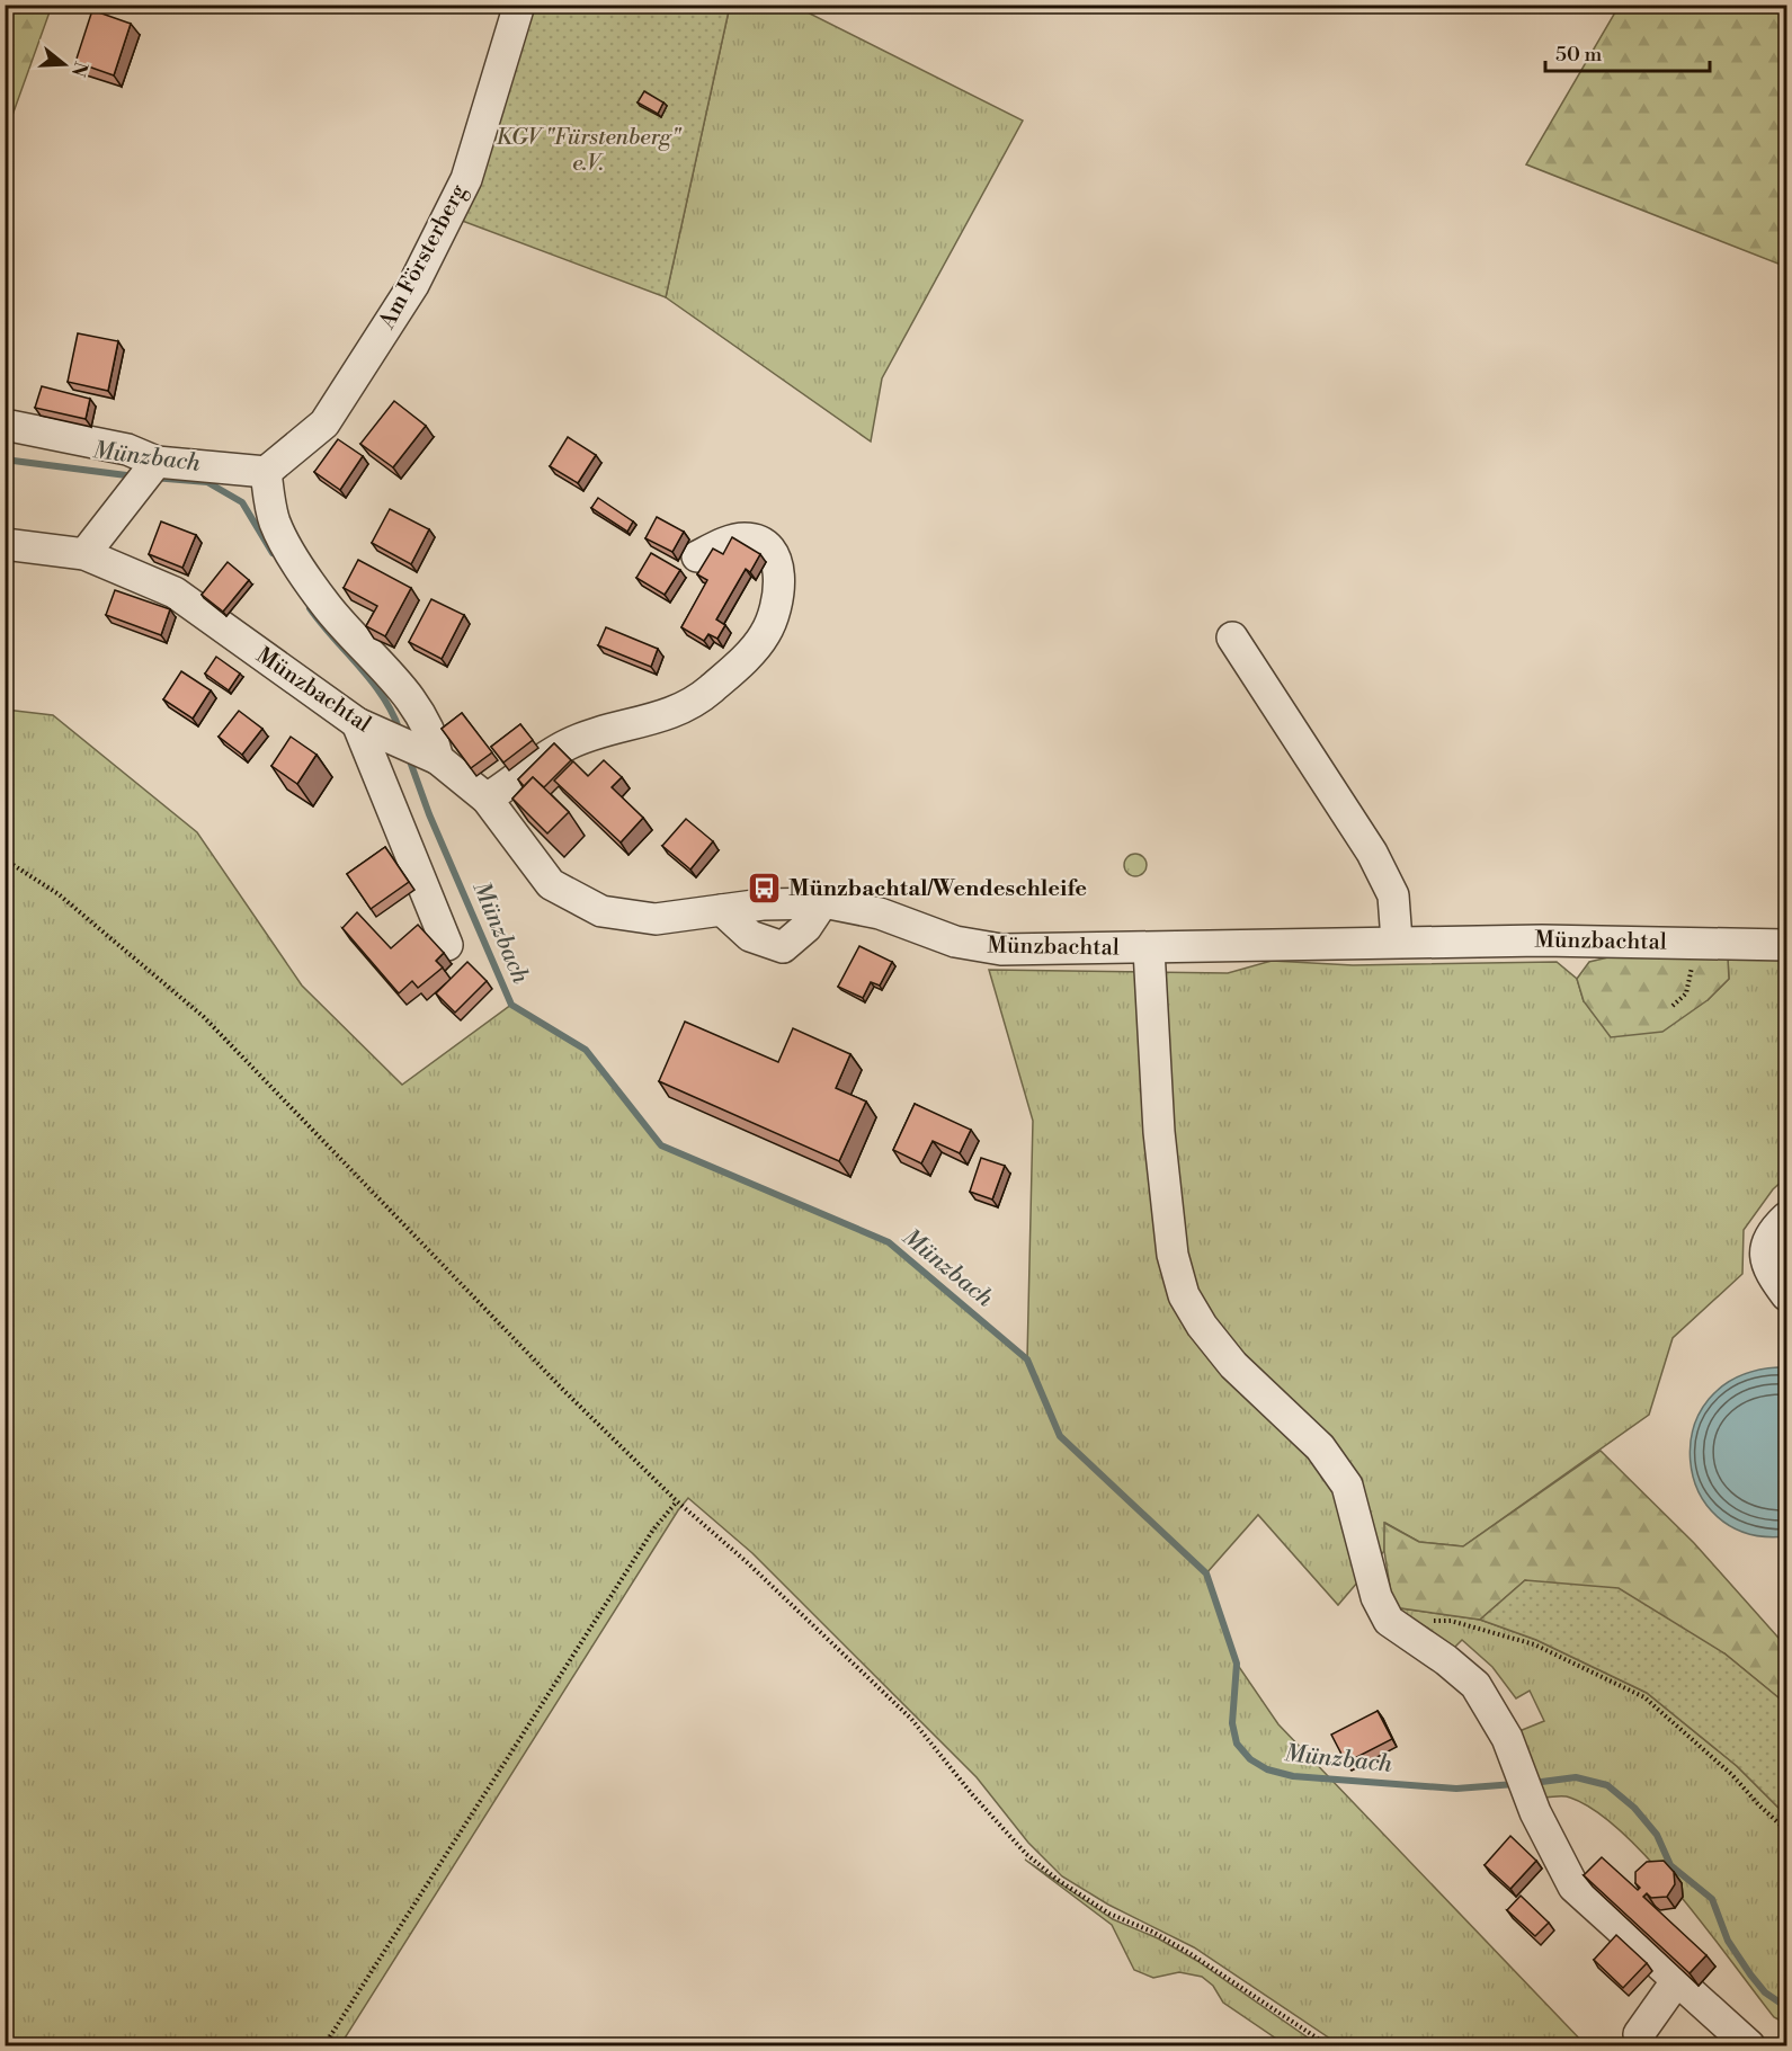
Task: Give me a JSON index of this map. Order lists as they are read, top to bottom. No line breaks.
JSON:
{"streets":{"street":["Am Försterberg","Münzbachtal"]},"water":["Münzbach"],"parks":["KGV \"Fürstenberg\" e.V."],"places":{"bus stop":["Münzbachtal/Wendeschleife"]},"scale_bar":"50 m","north":"right"}
